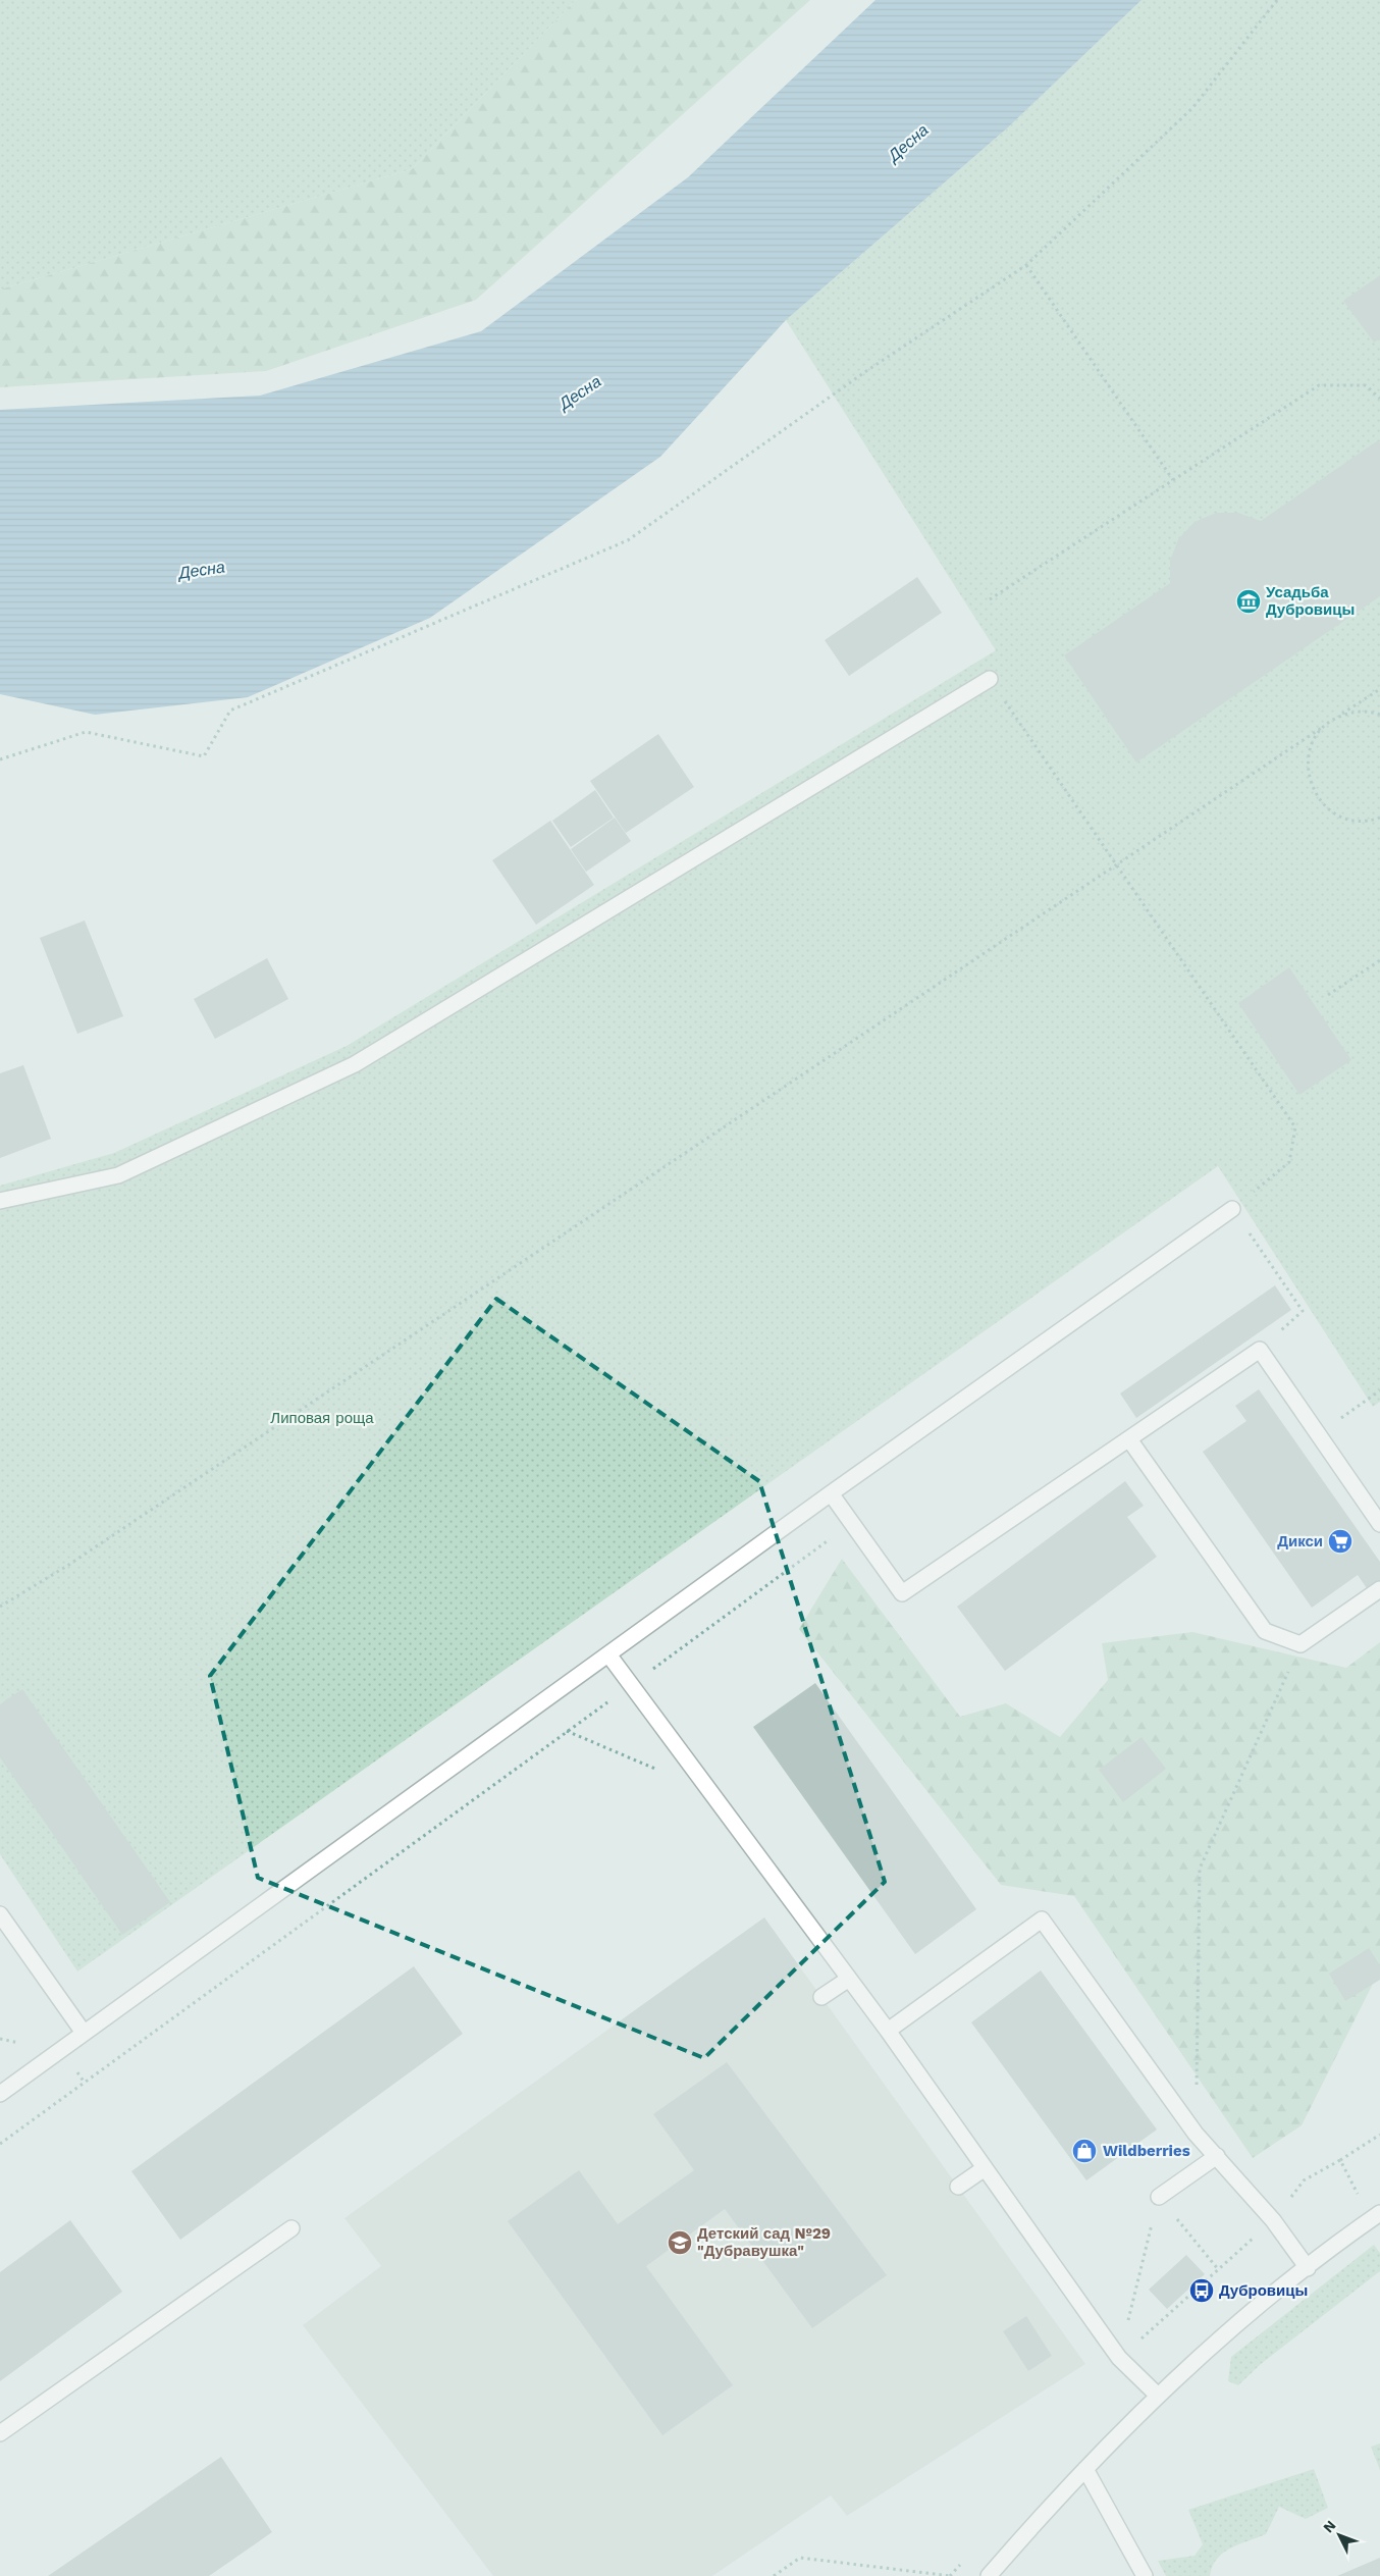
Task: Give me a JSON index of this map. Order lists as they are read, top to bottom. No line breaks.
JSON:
{"water":["Десна"],"parks":["Липовая роща"],"places":{"museum":["Усадьба Дубровицы"],"supermarket":["Дикси"],"shop":["Wildberries"],"school or university":["Детский сад №29 \"Дубравушка\""],"bus stop":["Дубровицы"]},"north":"top left"}
